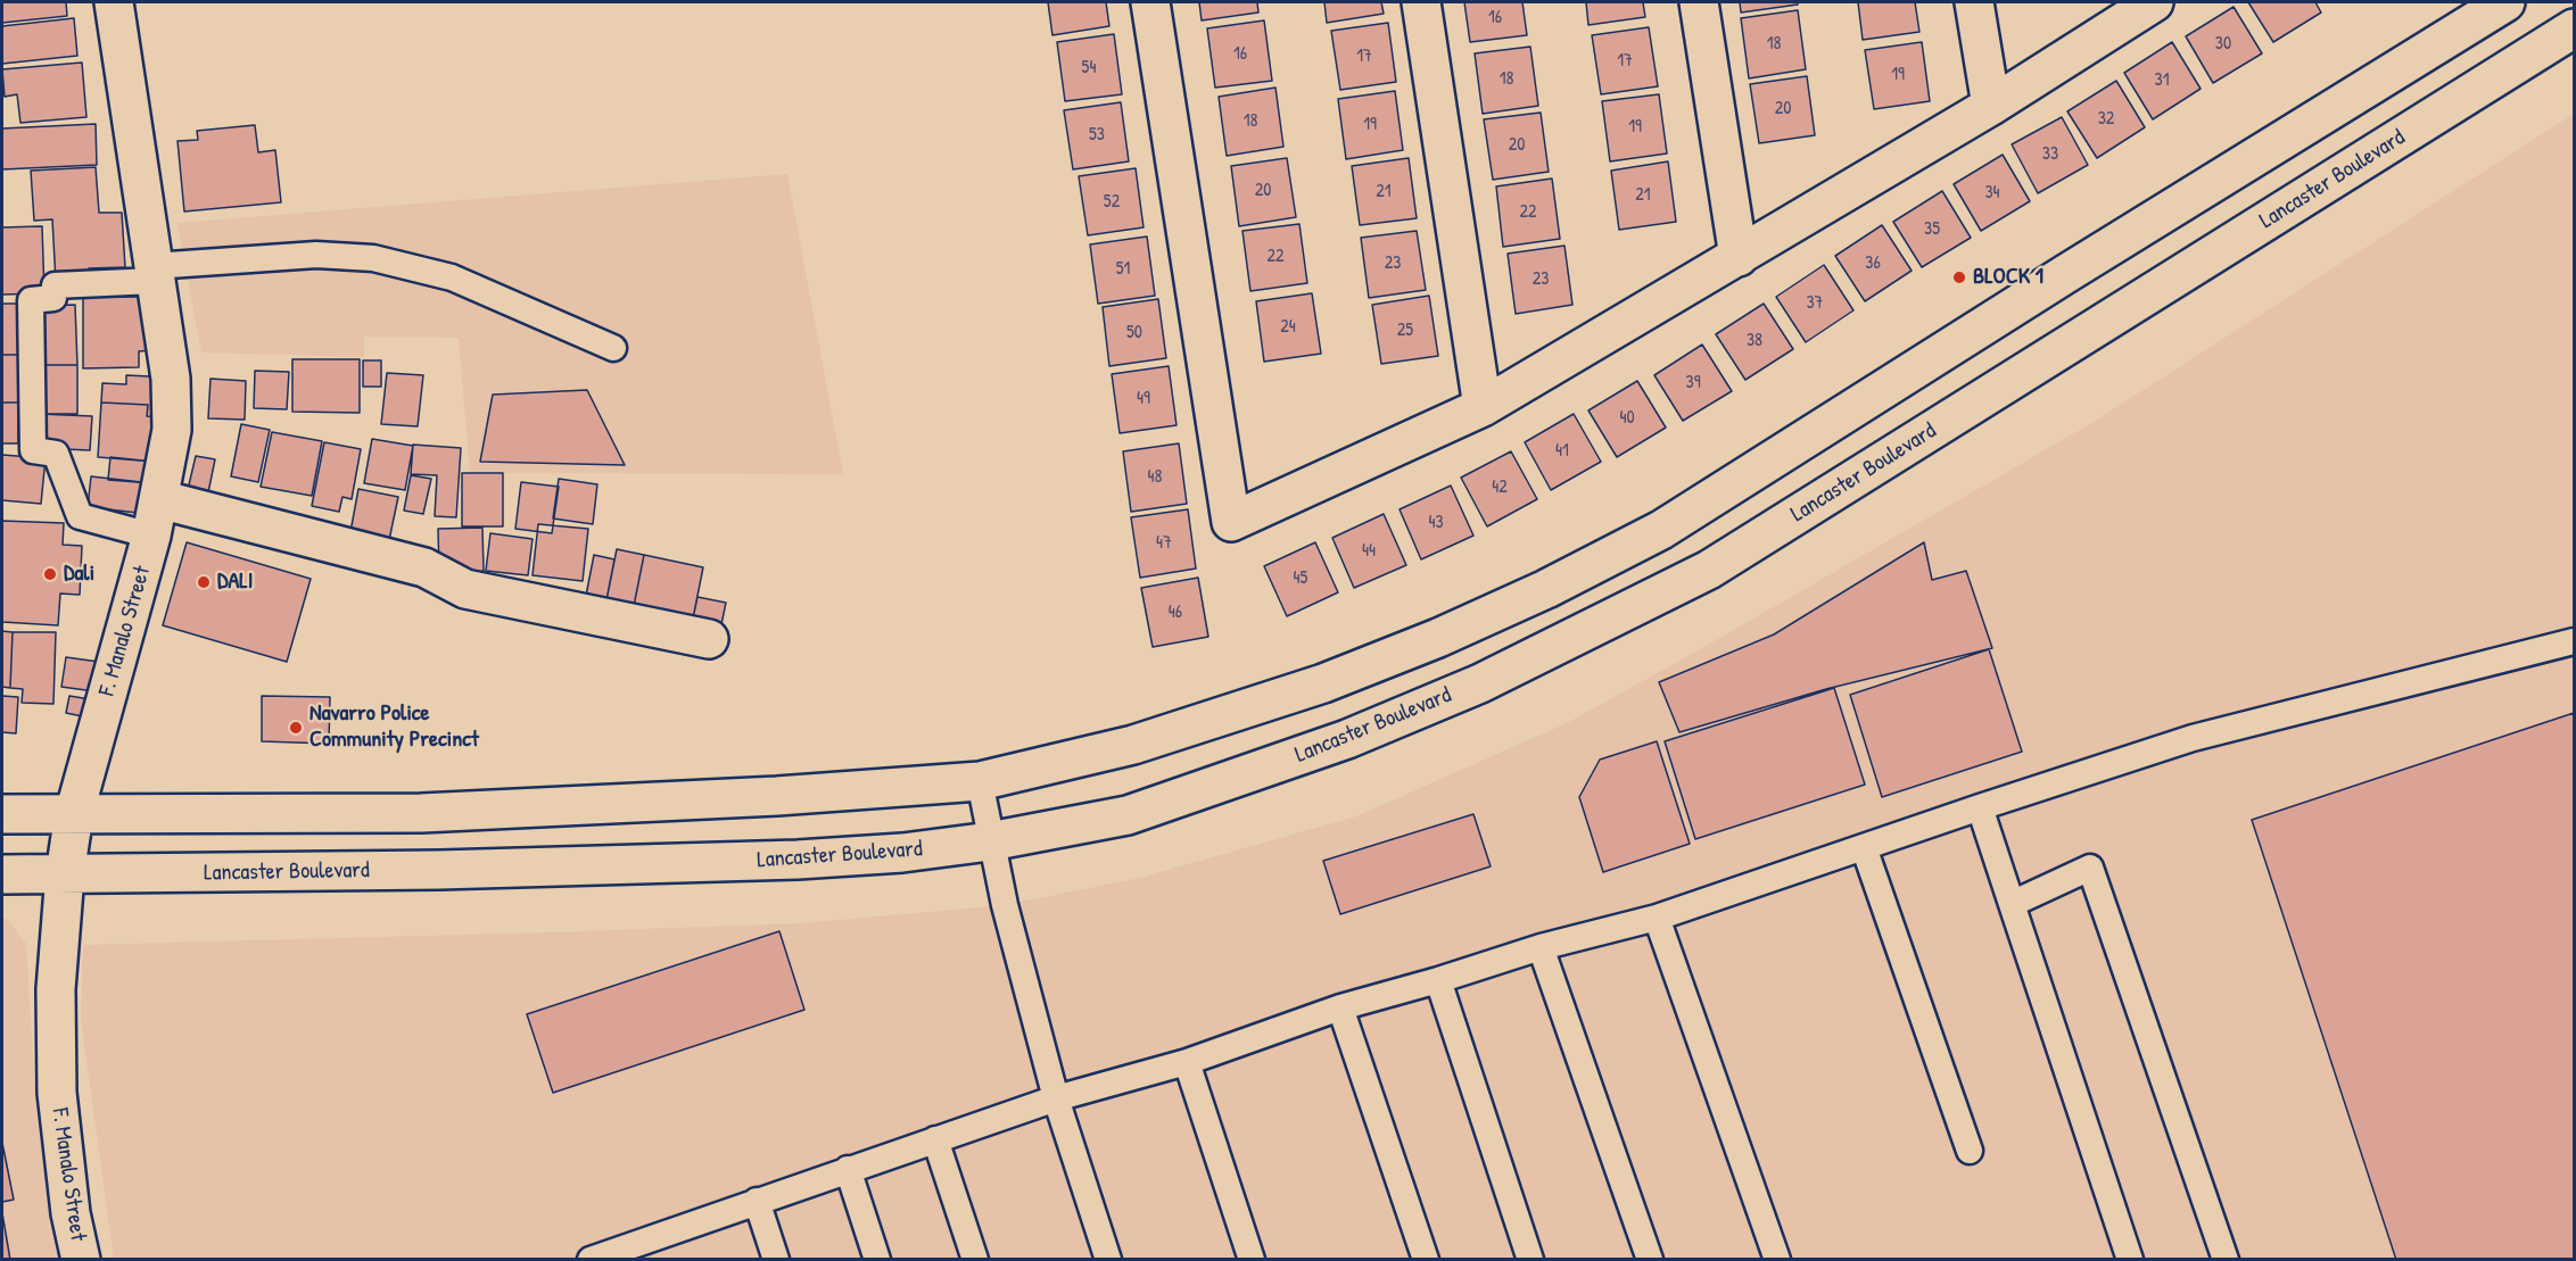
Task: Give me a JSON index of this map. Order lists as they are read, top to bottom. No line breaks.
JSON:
{"streets":{"main road":["Lancaster Boulevard","F. Manalo Street"]},"crossings":[["Lancaster Boulevard","F. Manalo Street"]],"places":["BLOCK 1","Dali","DALI","Navarro Police Community Precinct"],"house_numbers":["16","18","30","16","17","17","54","19","18","31","20","32","18","19","19","53","20","33","20","21","34","21","52","22","35","22","23","36","51","23","37","24","25","50","38","39","49","40","41","48","42","43","47","44","45","46"]}
